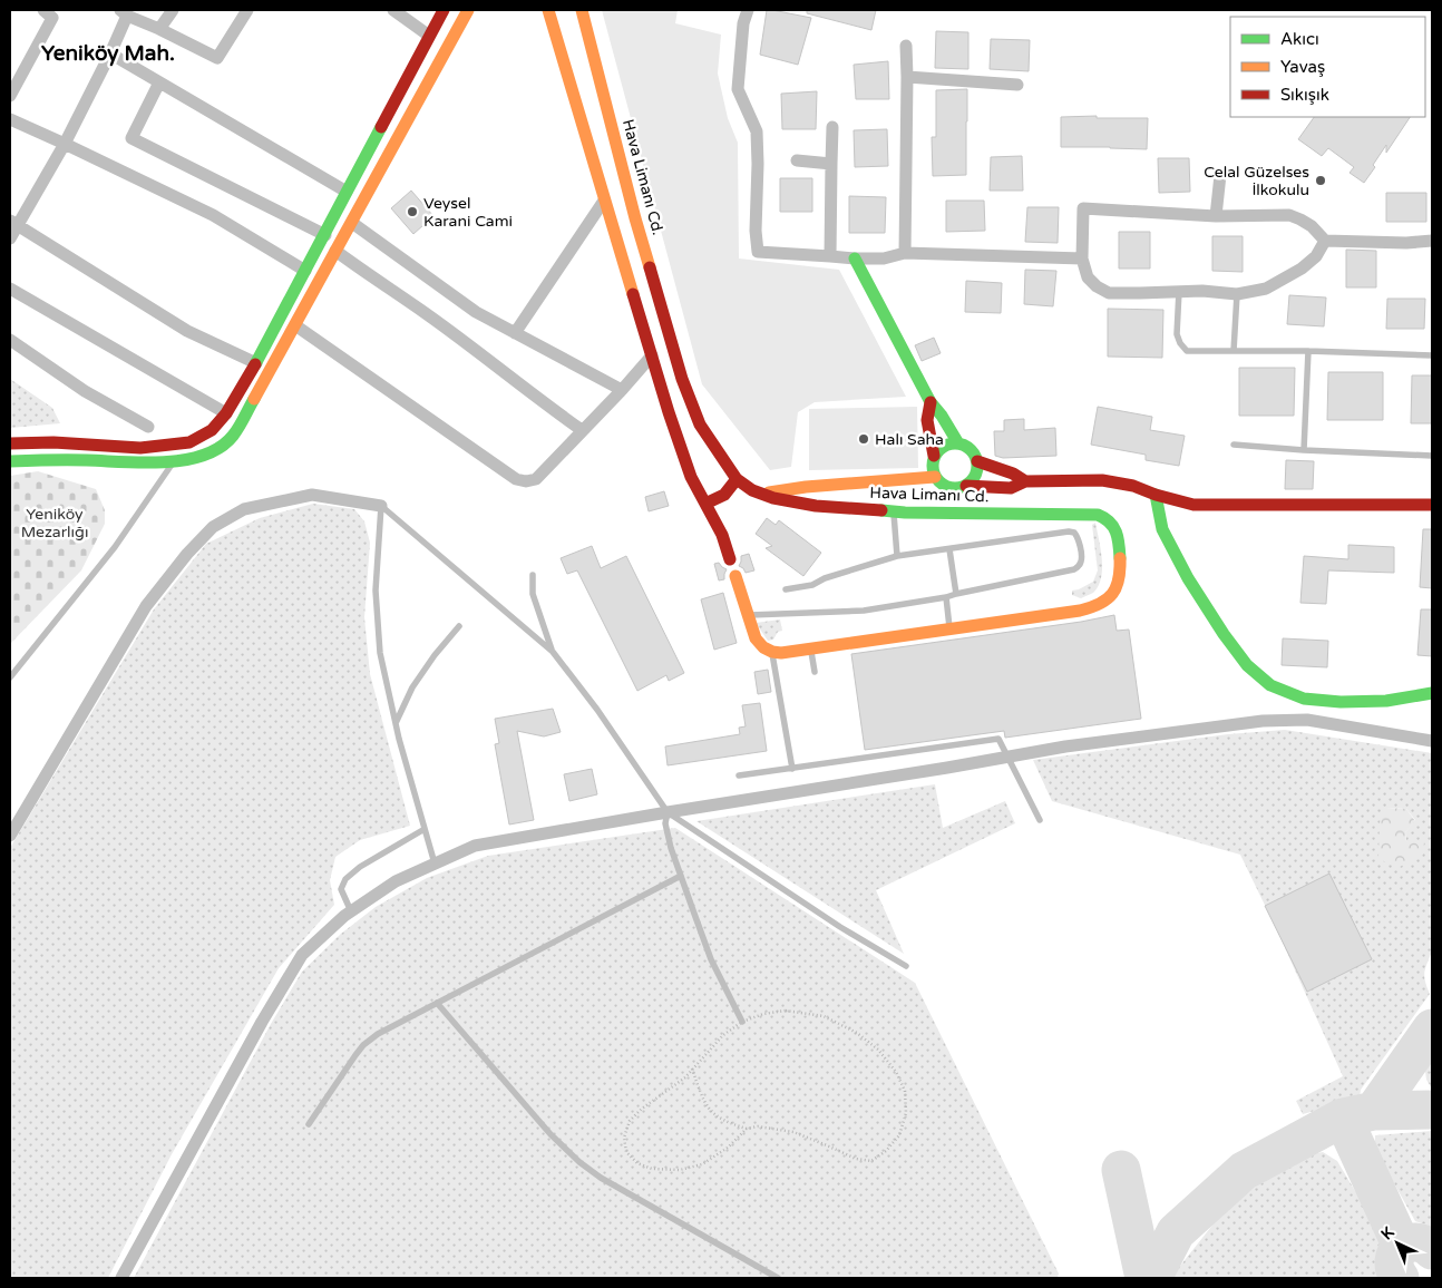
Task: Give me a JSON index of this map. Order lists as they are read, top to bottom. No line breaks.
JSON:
{"streets":{"street":["Hava Limanı Cd."]},"districts":["Yeniköy Mah."],"parks":["Yeniköy Mezarlığı"],"places":["Celal Güzelses İlkokulu","Veysel Karani Cami","Halı Saha"],"legend":["Akıcı","Yavaş","Sıkışık"],"north":"top left"}
